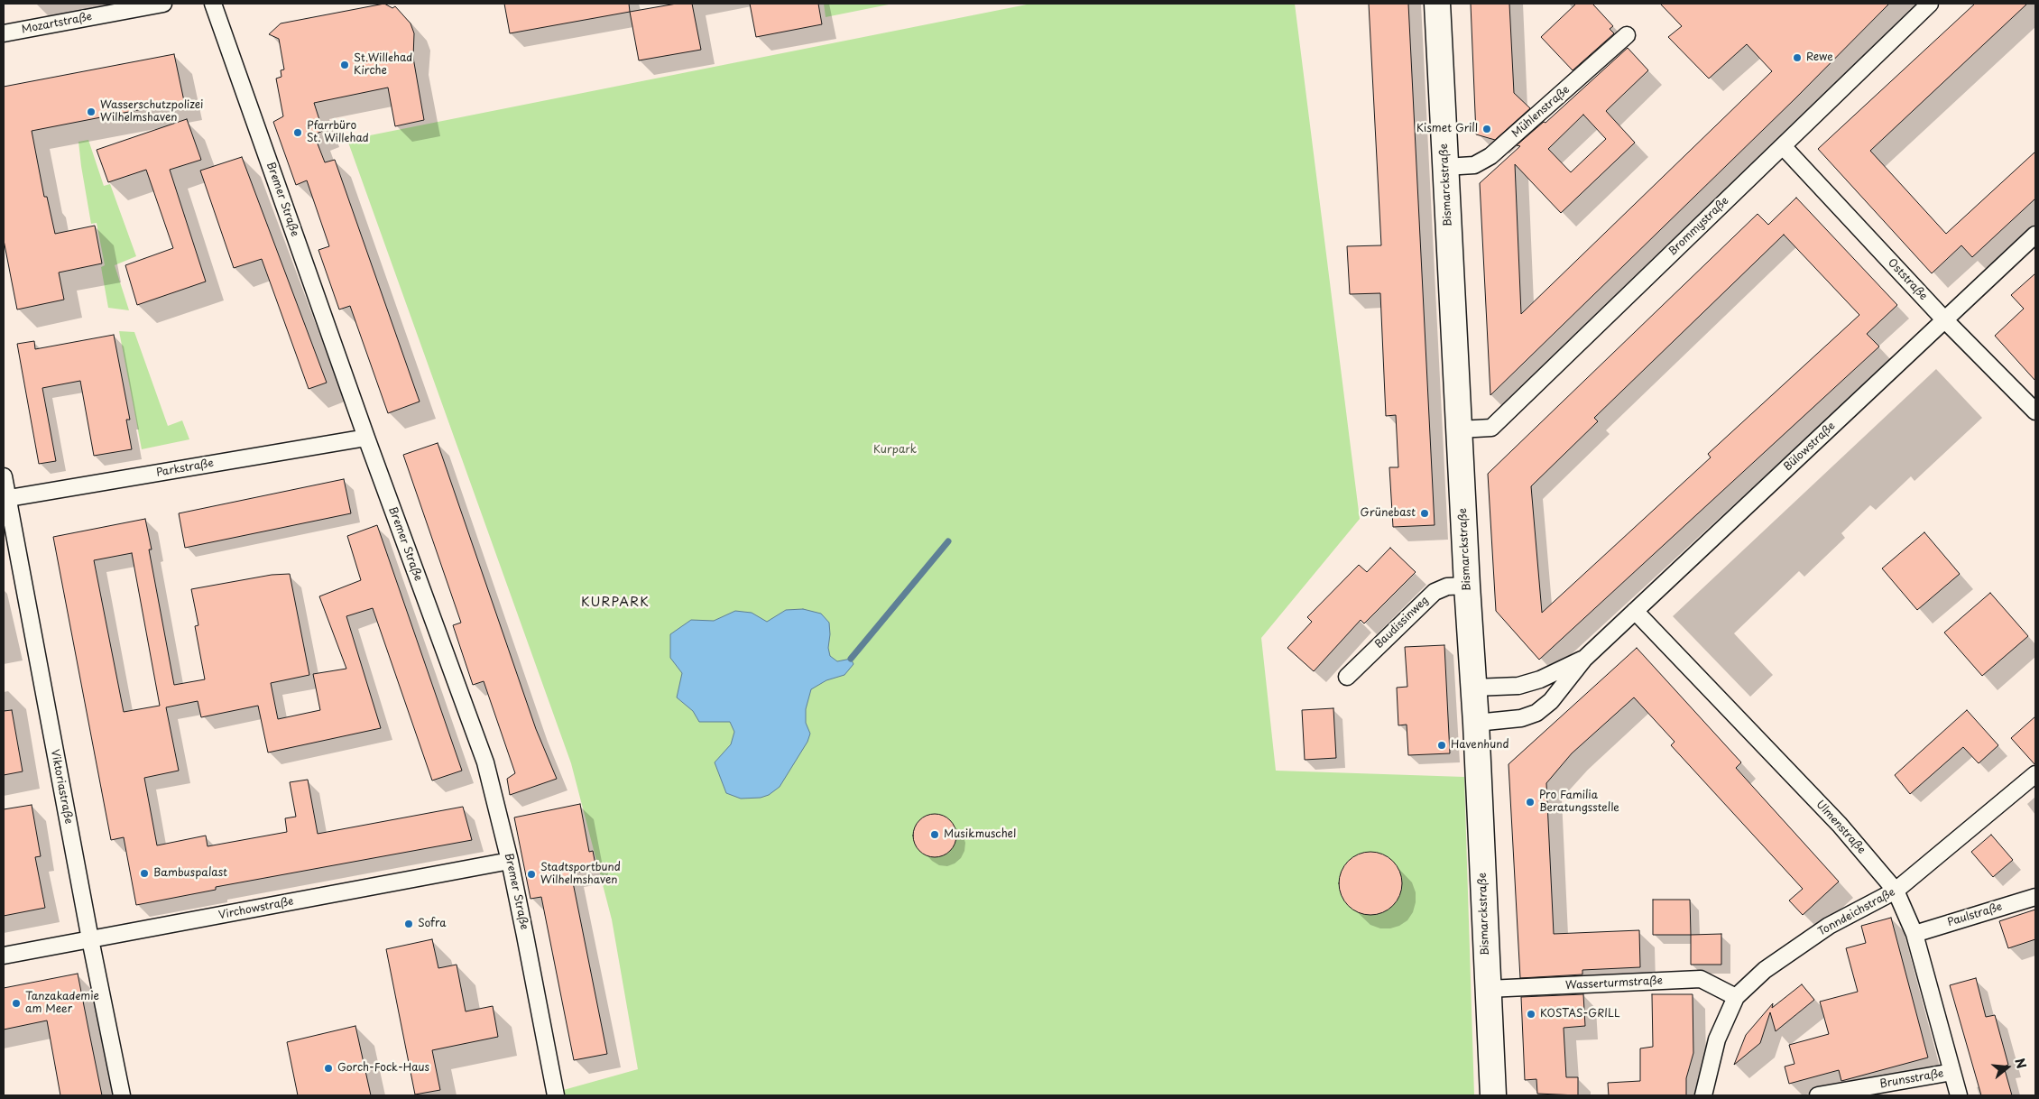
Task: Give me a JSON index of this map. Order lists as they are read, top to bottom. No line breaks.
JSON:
{"streets":{"main road":["Bismarckstraße"],"street":["Mozartstraße","Mühlenstraße","Bremer Straße","Brommystraße","Oststraße","Bülowstraße","Parkstraße","Baudissinweg","Viktoriastraße","Ulmenstraße","Virchowstraße","Tonndeichstraße","Paulstraße","Wasserturmstraße","Brunsstraße"]},"crossings":[["Mühlenstraße","Bismarckstraße"],["Bismarckstraße","Brommystraße"],["Bismarckstraße","Bülowstraße"],["Bismarckstraße","Baudissinweg"],["Bismarckstraße","Wasserturmstraße"],["Bremer Straße","Parkstraße"],["Bremer Straße","Virchowstraße"],["Brommystraße","Oststraße"],["Oststraße","Bülowstraße"],["Bülowstraße","Ulmenstraße"],["Parkstraße","Viktoriastraße"],["Viktoriastraße","Virchowstraße"],["Ulmenstraße","Tonndeichstraße"],["Ulmenstraße","Paulstraße"],["Ulmenstraße","Brunsstraße"],["Tonndeichstraße","Wasserturmstraße"]],"districts":["KURPARK"],"parks":["Kurpark"],"places":["Rewe","St.Willehad Kirche","Wasserschutzpolizei Wilhelmshaven","Kismet Grill","Pfarrbüro St. Willehad","Grünebast","Havenhund","Pro Familia Beratungsstelle","Musikmuschel","Bambuspalast","Stadtsportbund Wilhelmshaven","Sofra","Tanzakademie am Meer","KOSTAS-GRILL","Gorch-Fock-Haus"],"north":"right"}
